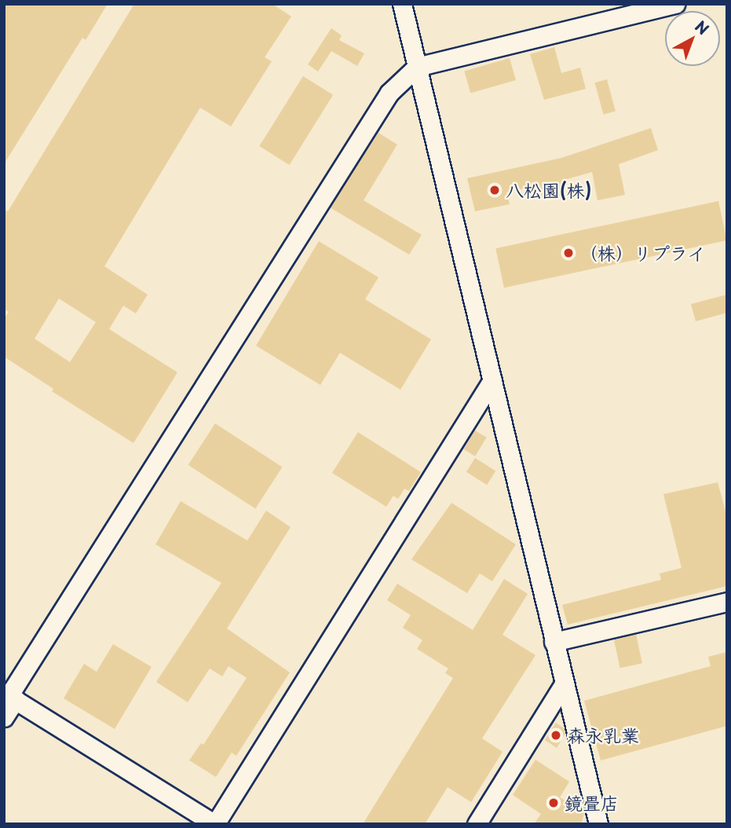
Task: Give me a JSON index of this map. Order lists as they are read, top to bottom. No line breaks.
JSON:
{"places":["八松園(株)","（株）リプライ","森永乳業","鏡畳店"],"north":"top right"}
